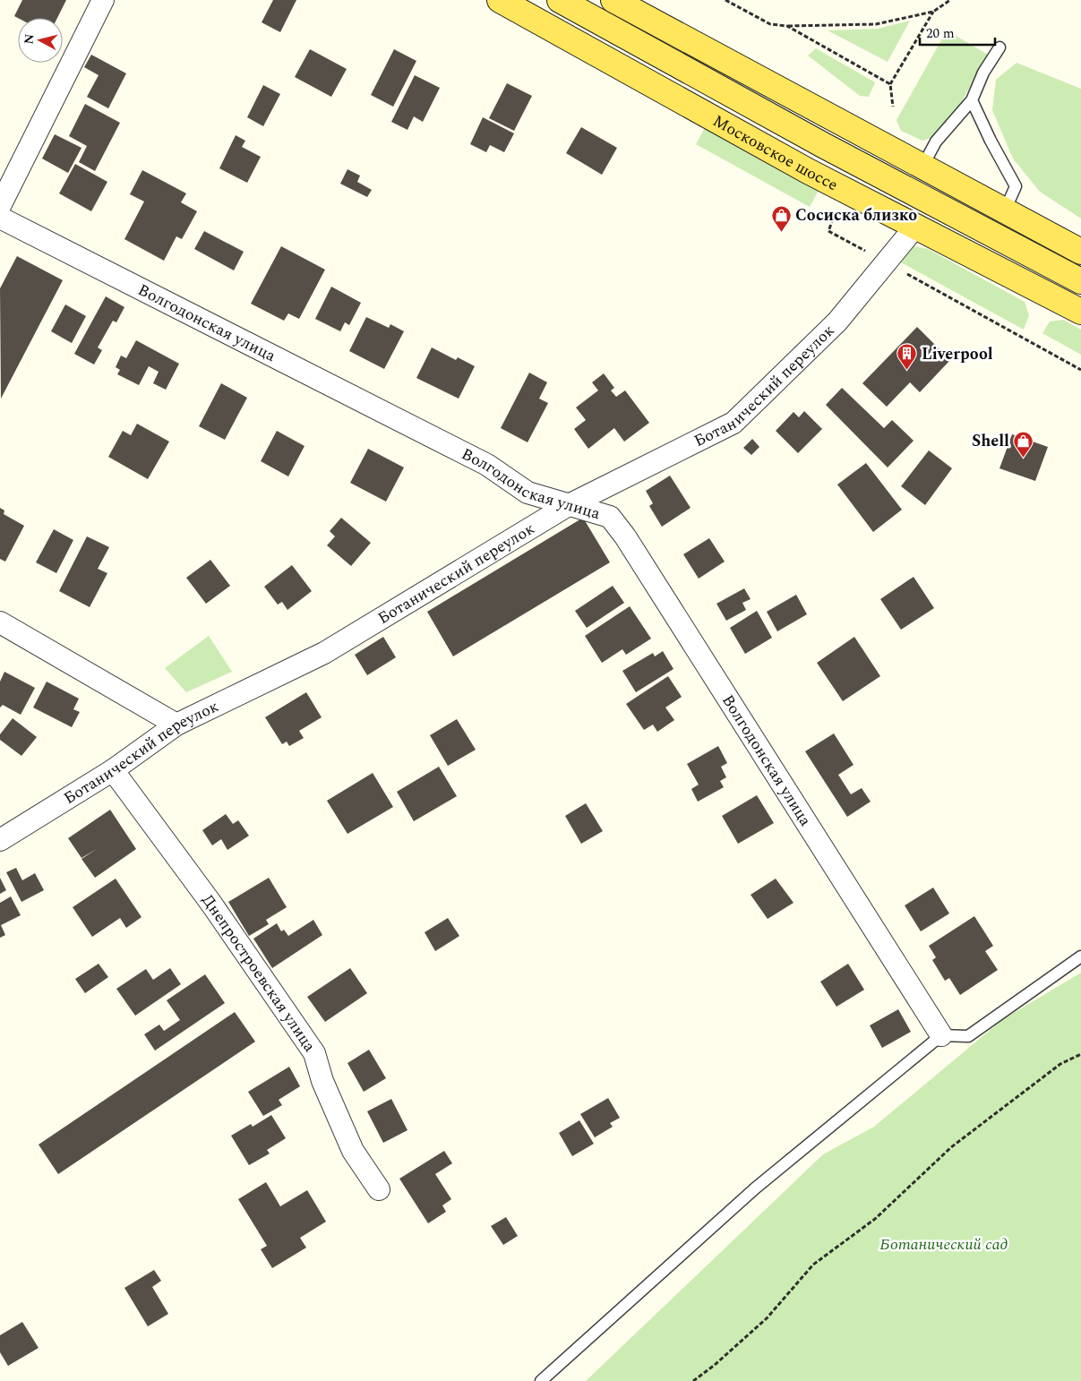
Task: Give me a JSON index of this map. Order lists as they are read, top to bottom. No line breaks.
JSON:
{"streets":{"main road":["Московское шоссе"],"street":["Волгодонская улица","Ботанический переулок","Днепростроевская улица"]},"crossings":[["Московское шоссе","Ботанический переулок"],["Волгодонская улица","Ботанический переулок"],["Ботанический переулок","Днепростроевская улица"]],"parks":["Ботанический сад"],"places":{"shop":["Сосиска близко","Shell"],"building":["Liverpool"]},"scale_bar":"20 m","north":"left"}
